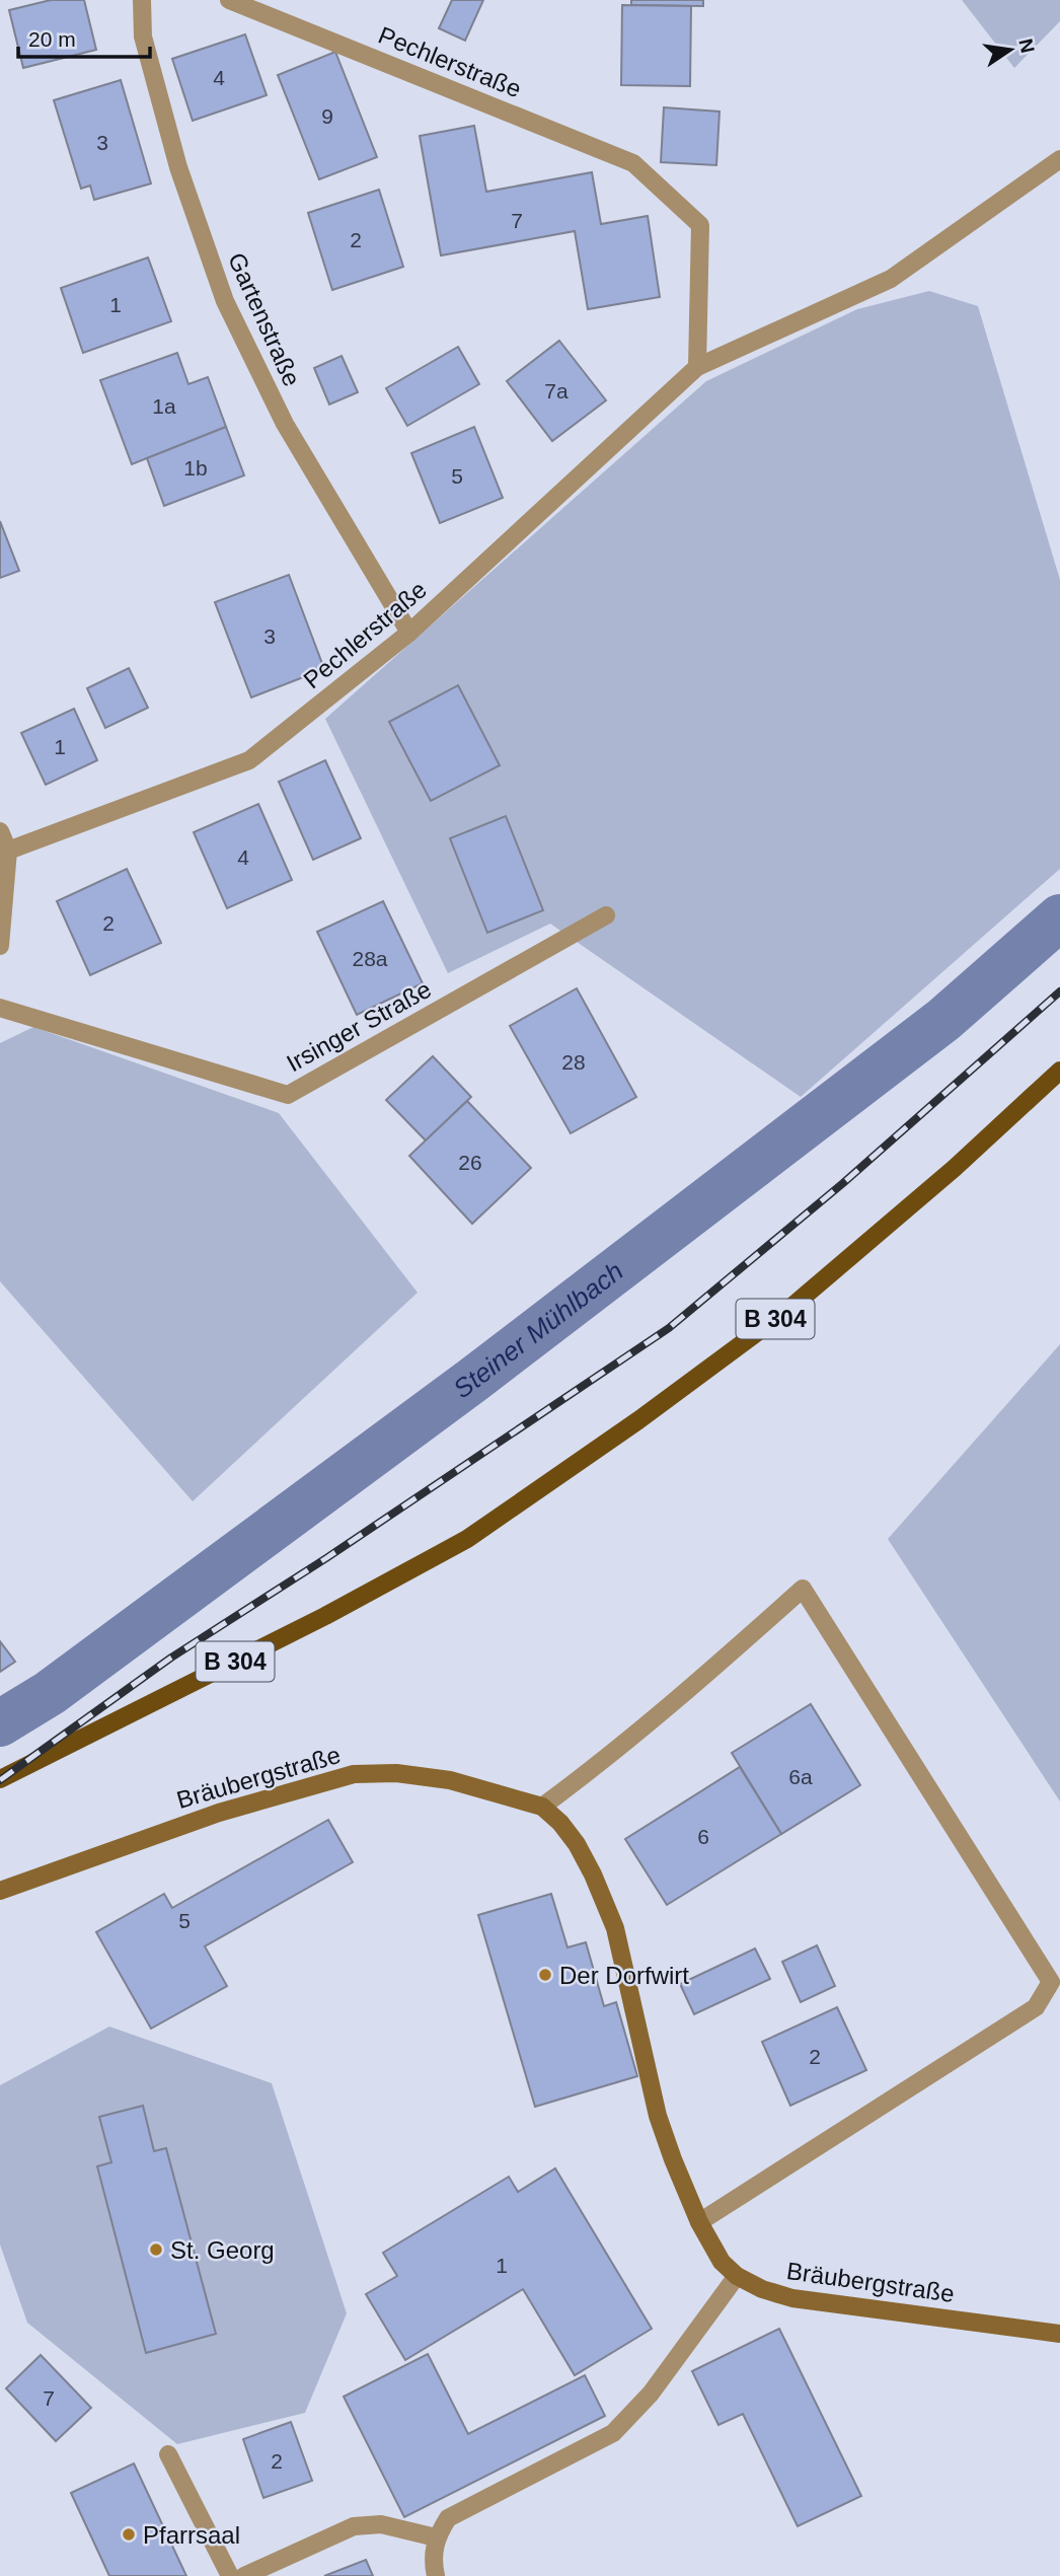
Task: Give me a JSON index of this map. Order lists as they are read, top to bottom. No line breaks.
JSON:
{"streets":{"main road":["B 304"],"street":["Pechlerstraße","Gartenstraße","Irsinger Straße","Bräubergstraße"]},"crossings":[["Pechlerstraße","Gartenstraße"]],"water":["Steiner Mühlbach"],"places":["Der Dorfwirt","St. Georg","Pfarrsaal"],"house_numbers":["4","9","3","7","2","1","7a","1a","1b","5","3","1","4","2","28a","28","26","6a","6","5","2","1","7","2"],"scale_bar":"20 m","north":"right"}
